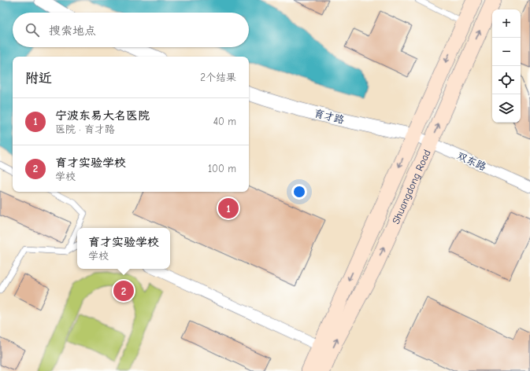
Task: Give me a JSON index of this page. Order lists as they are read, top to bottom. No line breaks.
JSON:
{"streets":{"main road":["Shuangdong Road"],"street":["育才路","双东路"]},"crossings":[["育才路","双东路"],["育才路","Shuangdong Road"],["双东路","Shuangdong Road"]],"page":{"map_buttons":["+","−"],"search":"搜索地点","heading":["附近","2个结果"],"list":[{"mark":"1","name":"宁波东易大名医院","note":"医院 · 育才路","value":"40 m"},{"mark":"2","name":"育才实验学校","note":"学校","value":"100 m"}],"pins":["1","2"],"popup":["育才实验学校","学校"]}}
